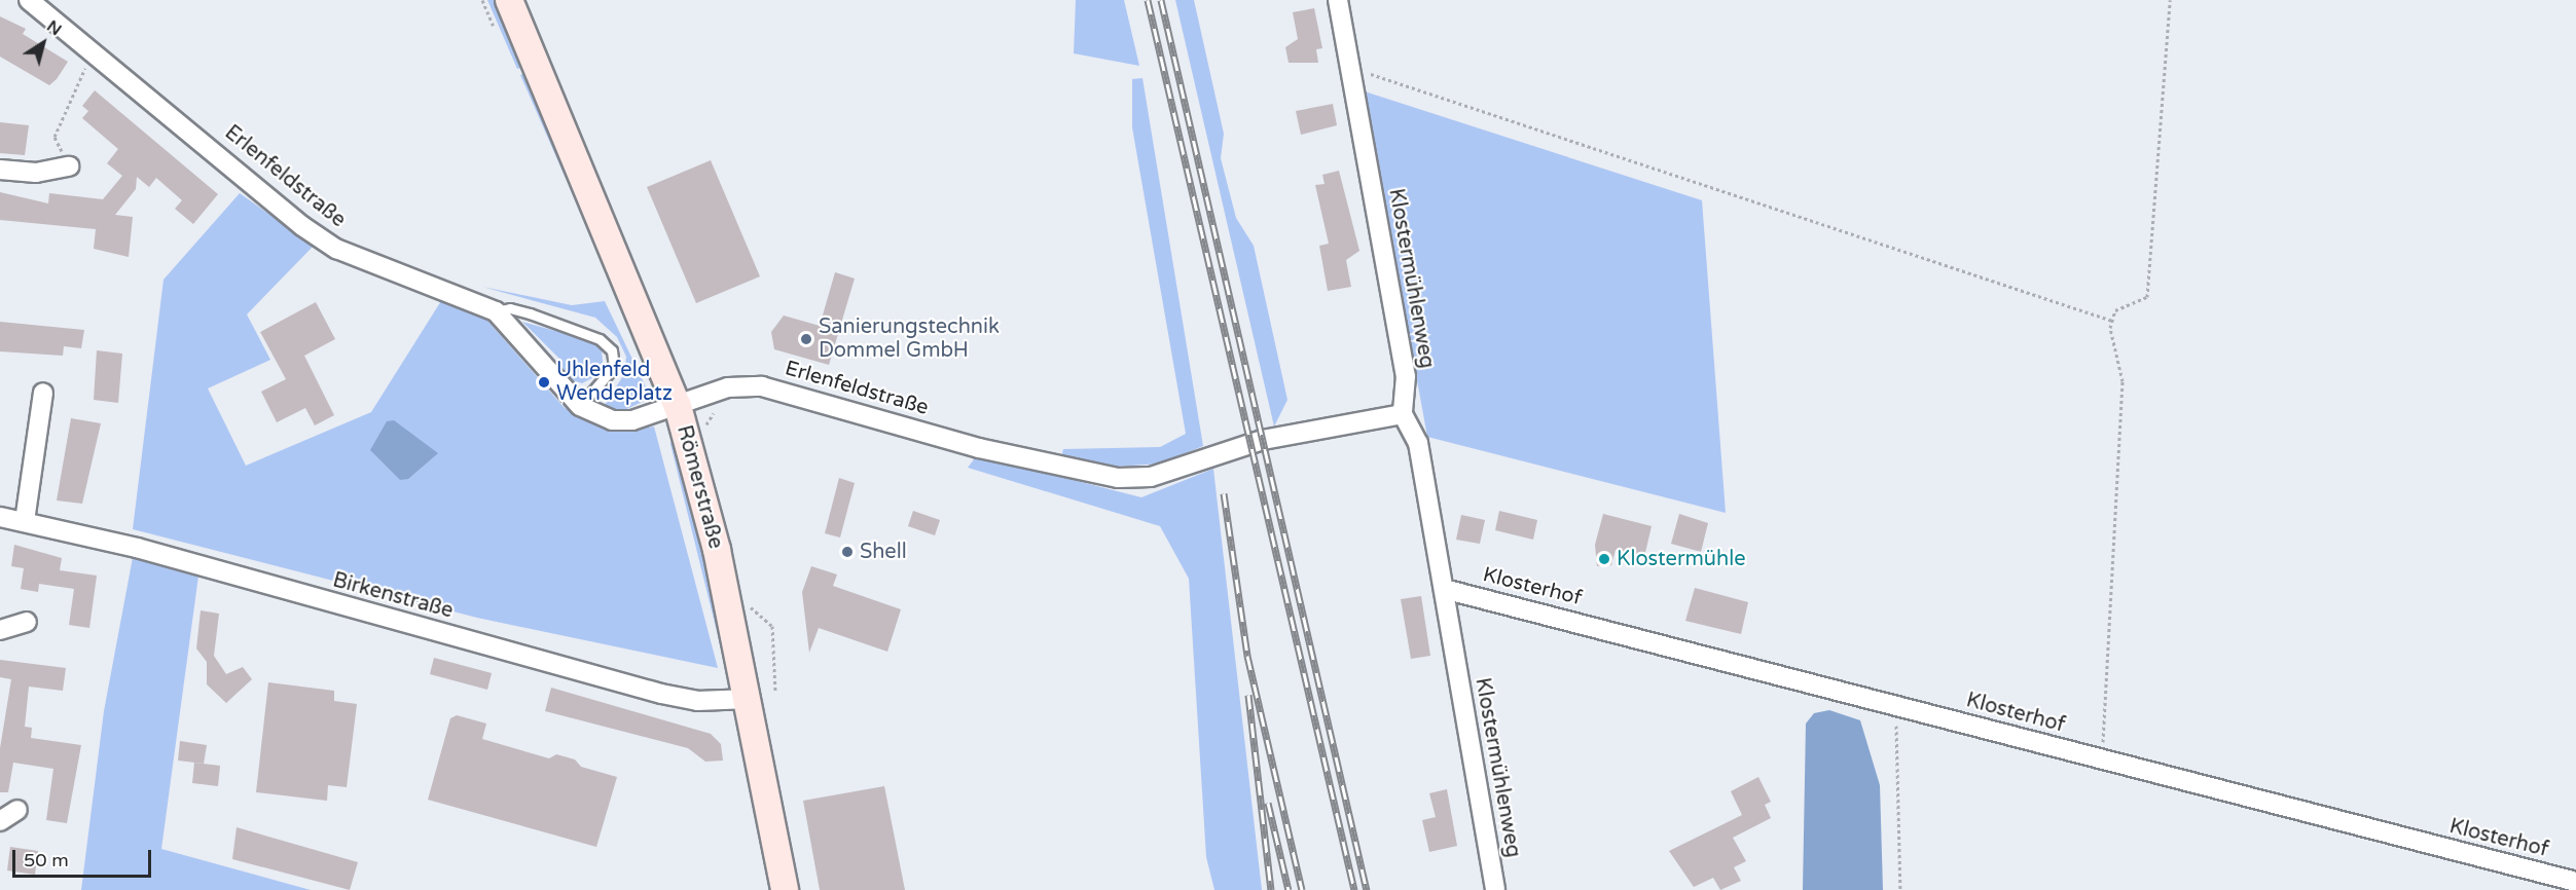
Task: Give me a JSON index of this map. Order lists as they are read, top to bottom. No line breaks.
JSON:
{"streets":{"main road":["Römerstraße"],"street":["Erlenfeldstraße","Klostermühlenweg","Klosterhof","Birkenstraße"]},"crossings":[["Erlenfeldstraße","Klostermühlenweg"],["Erlenfeldstraße","Römerstraße"],["Klostermühlenweg","Klosterhof"],["Römerstraße","Birkenstraße"]],"places":["Sanierungstechnik Dommel GmbH","Uhlenfeld Wendeplatz","Shell","Klostermühle"],"scale_bar":"50 m","north":"top right"}
